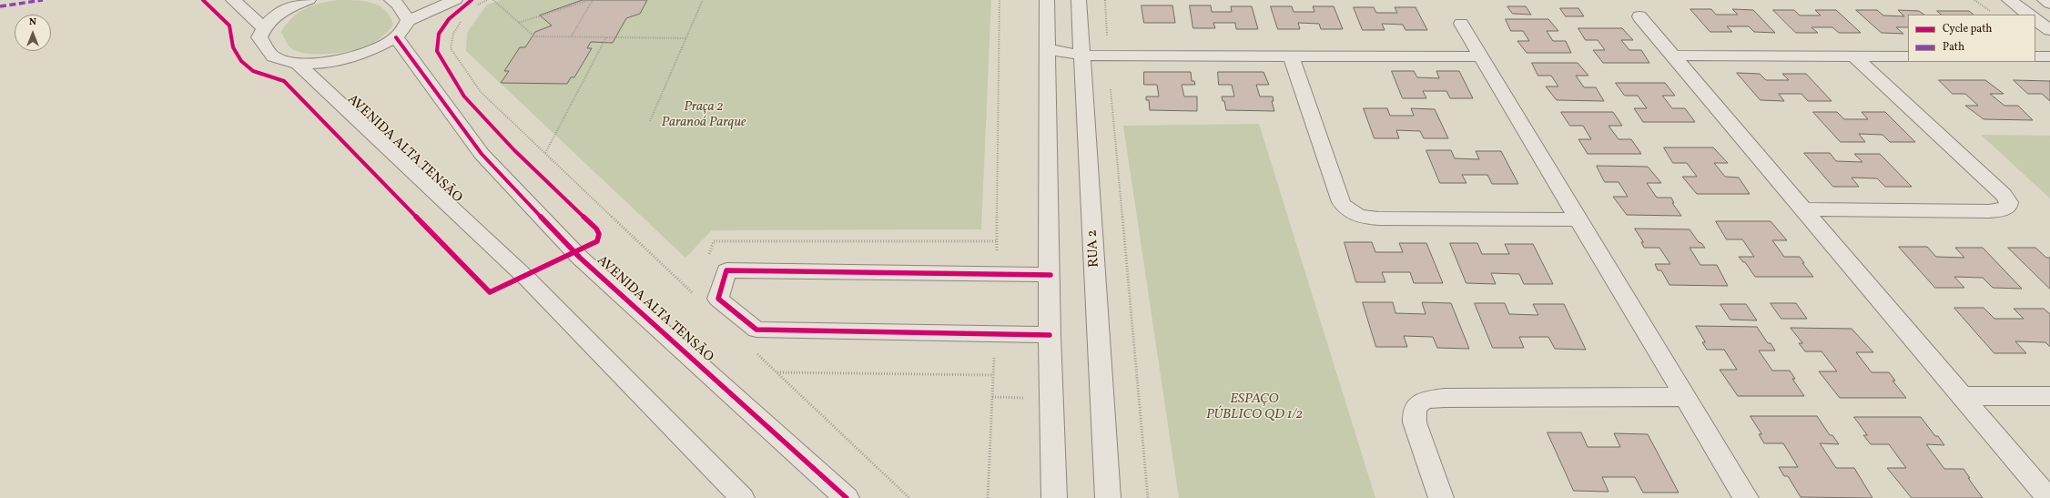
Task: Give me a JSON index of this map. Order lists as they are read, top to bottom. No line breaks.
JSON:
{"streets":{"street":["AVENIDA ALTA TENSÃO","RUA 2"]},"parks":["Praça 2 Paranoá Parque","ESPAÇO PÚBLICO QD 1/2"],"legend":["Cycle path","Path"],"north":"top"}
